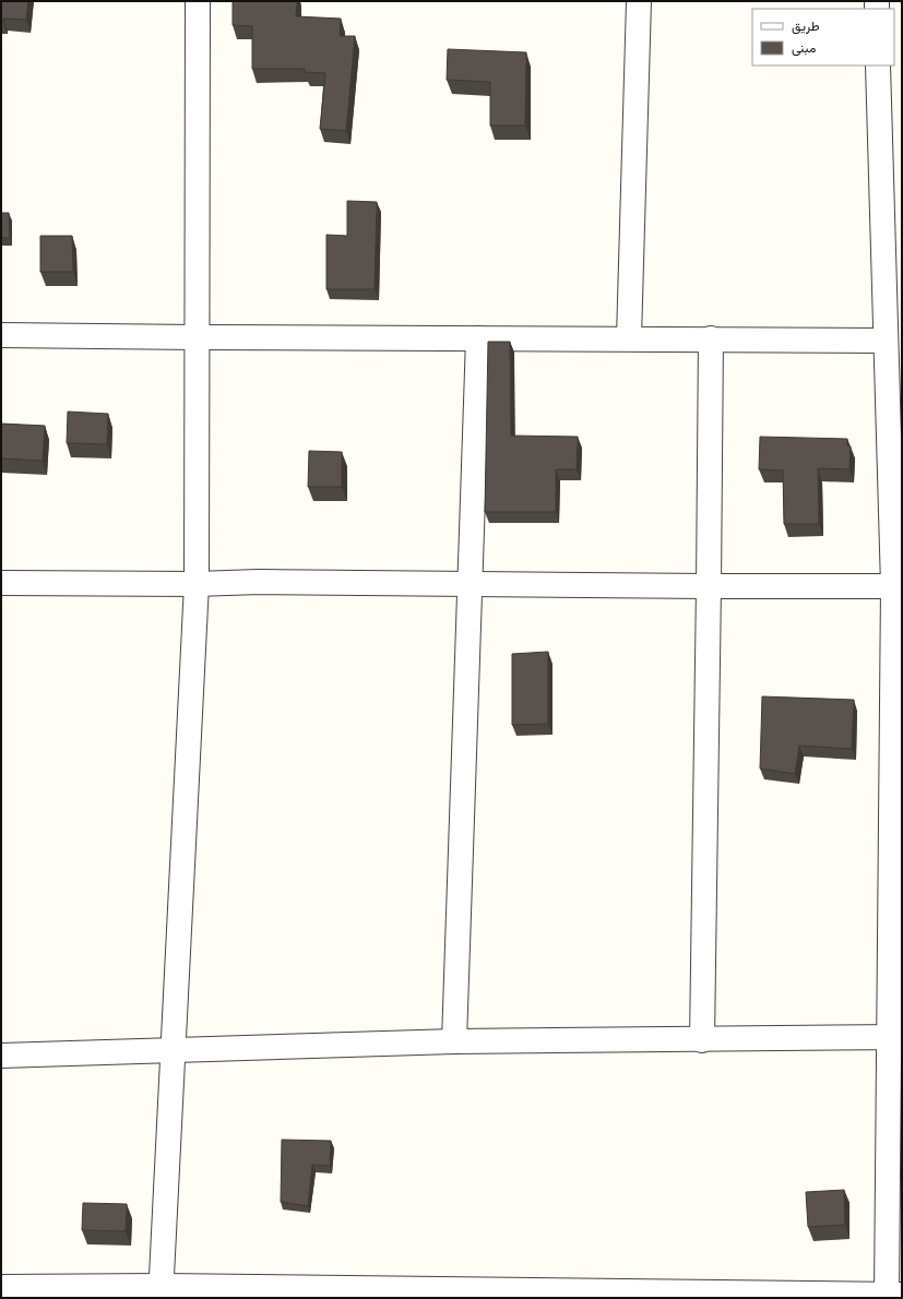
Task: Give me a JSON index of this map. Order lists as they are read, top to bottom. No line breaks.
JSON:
{"legend":["طريق","مبنى"]}
